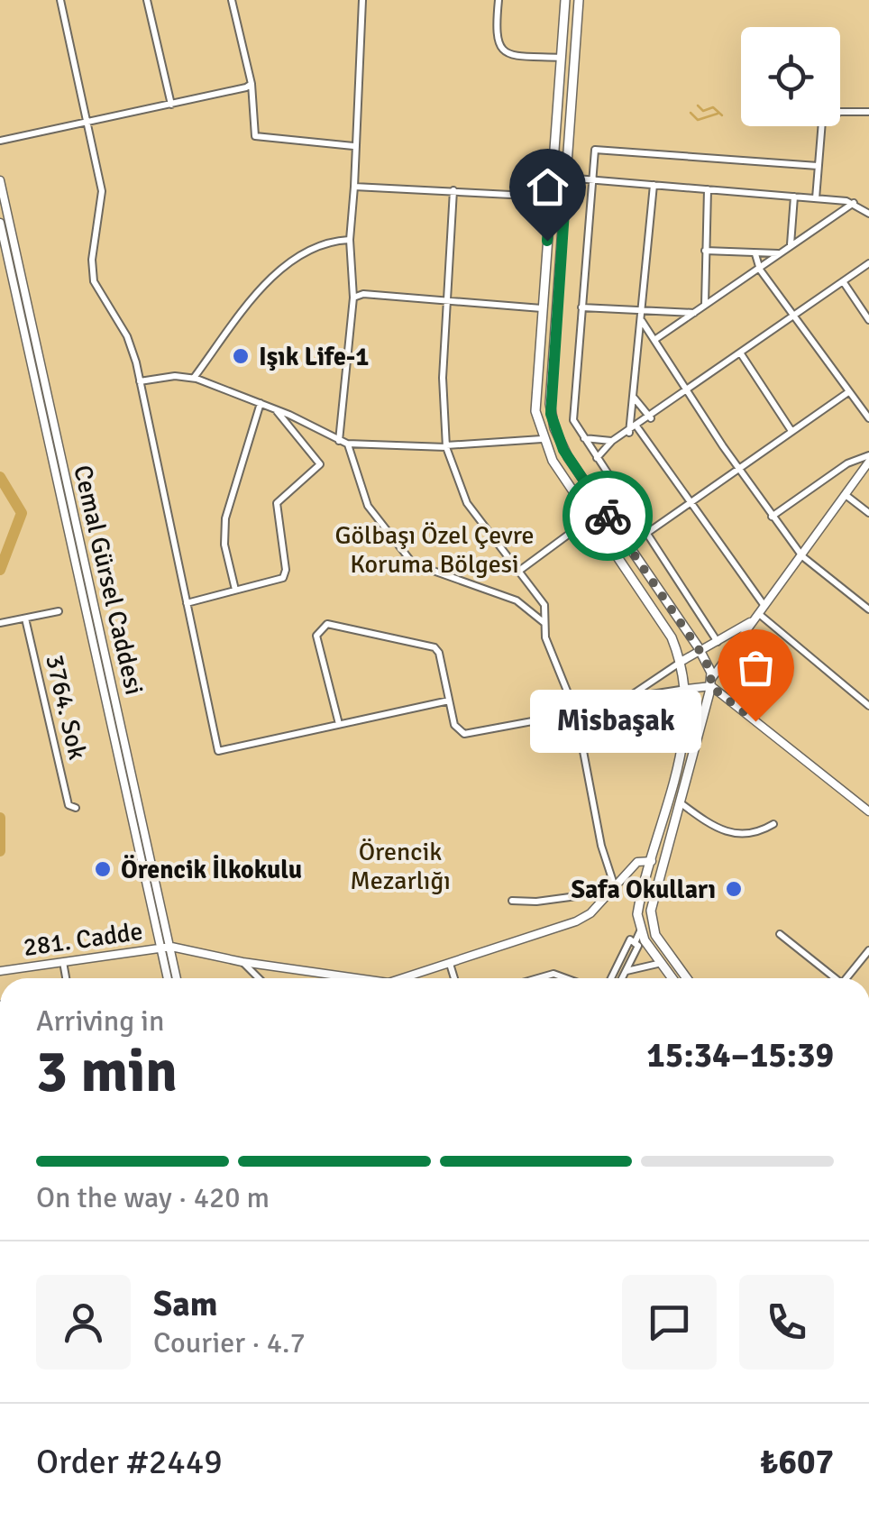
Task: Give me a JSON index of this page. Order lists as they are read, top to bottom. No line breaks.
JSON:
{"streets":{"street":["Cemal Gürsel Caddesi","3764. Sok","281. Cadde"]},"crossings":[["Cemal Gürsel Caddesi","281. Cadde"]],"parks":["Gölbaşı Özel Çevre Koruma Bölgesi","Örencik Mezarlığı"],"places":["Işık Life-1","Misbaşak","Örencik İlkokulu","Safa Okulları"],"page":{"bubble":"Misbaşak","heading":["3 min","Arriving in","15:34–15:39"],"panel":["Sam","Courier · 4.7","Order #2449","₺607"],"bar":"On the way · 420 m"}}
